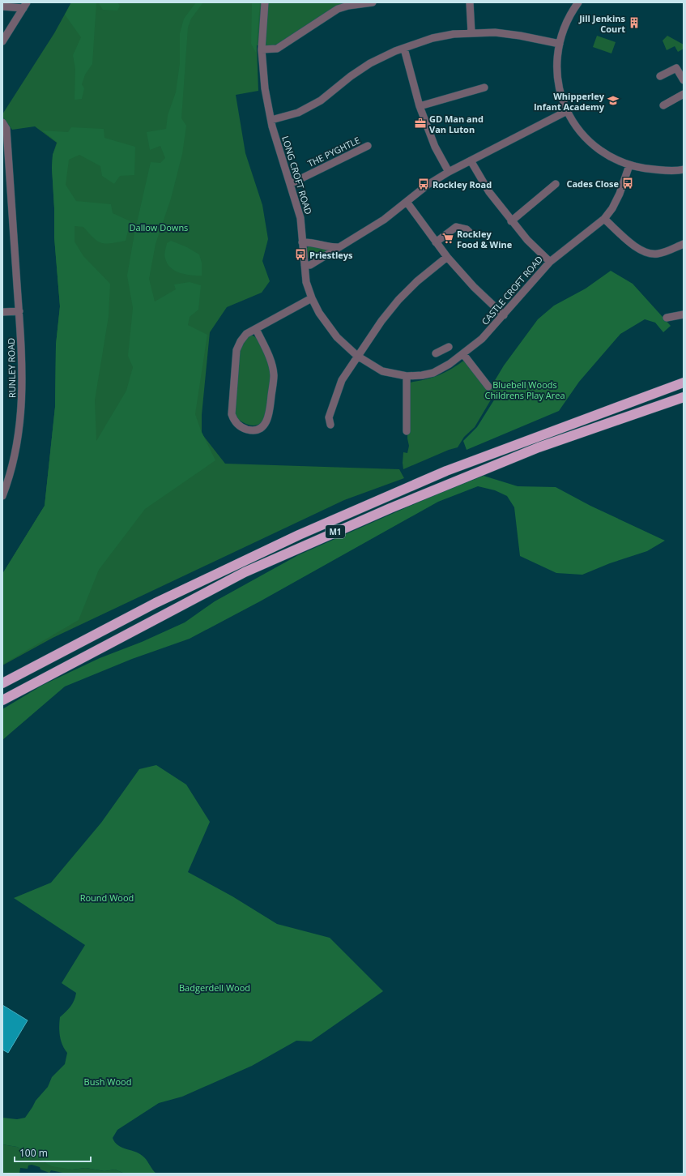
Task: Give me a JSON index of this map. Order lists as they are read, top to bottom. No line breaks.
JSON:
{"streets":{"highway":["M1"],"street":["THE PYGHTLE","LONG CROFT ROAD","CASTLE CROFT ROAD","RUNLEY ROAD"]},"crossings":[["THE PYGHTLE","LONG CROFT ROAD"],["LONG CROFT ROAD","CASTLE CROFT ROAD"]],"parks":["Dallow Downs","Bluebell Woods Childrens Play Area","Round Wood","Badgerdell Wood","Bush Wood"],"places":{"building":["Jill Jenkins Court"],"school or university":["Whipperley Infant Academy"],"office":["GD Man and Van Luton"],"bus stop":["Cades Close","Rockley Road","Priestleys"],"supermarket":["Rockley Food & Wine"]},"scale_bar":"100 m"}
